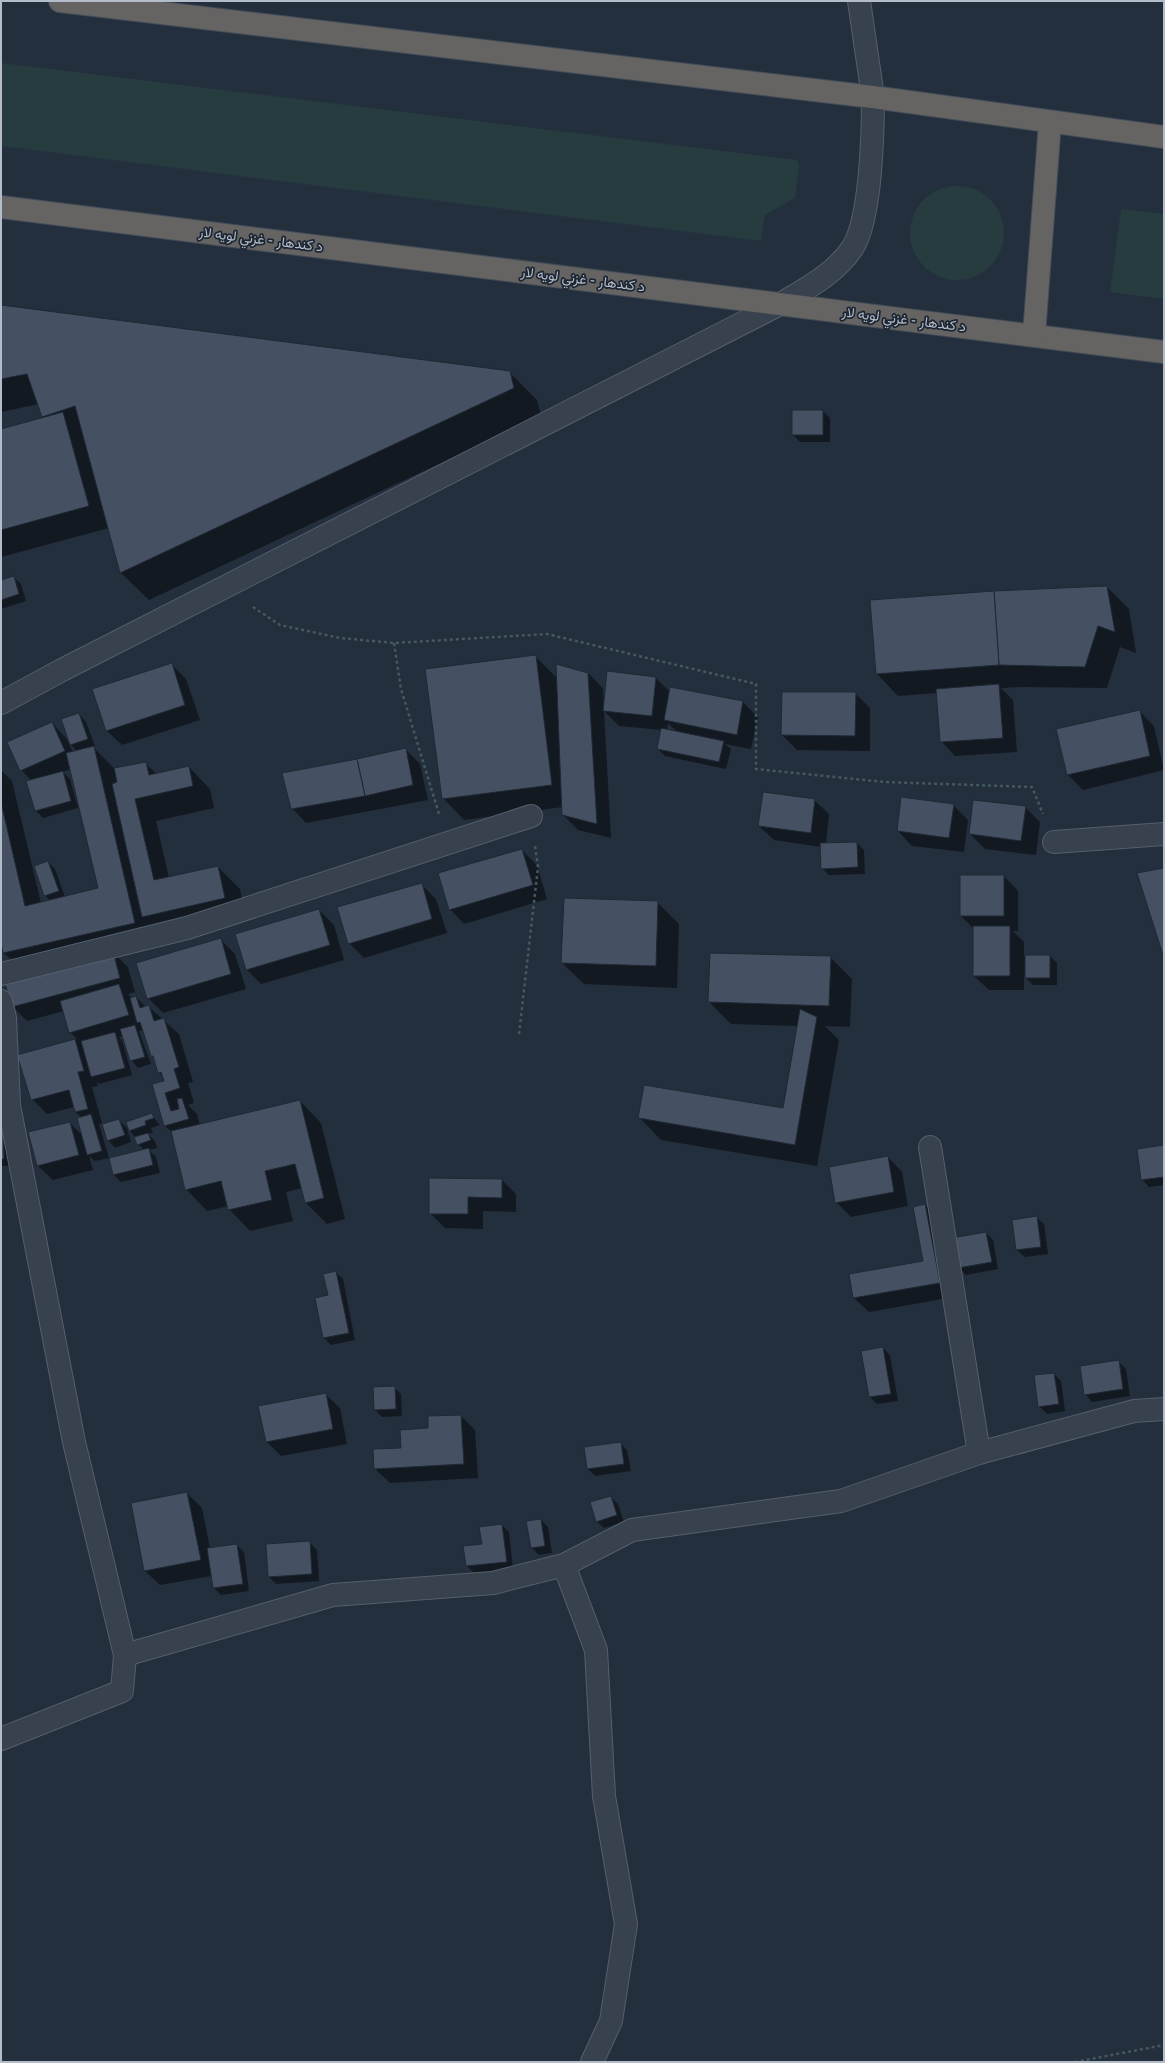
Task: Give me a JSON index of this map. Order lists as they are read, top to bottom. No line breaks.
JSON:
{"streets":{"highway":["د کندهار - غزني لويه لار"]}}
